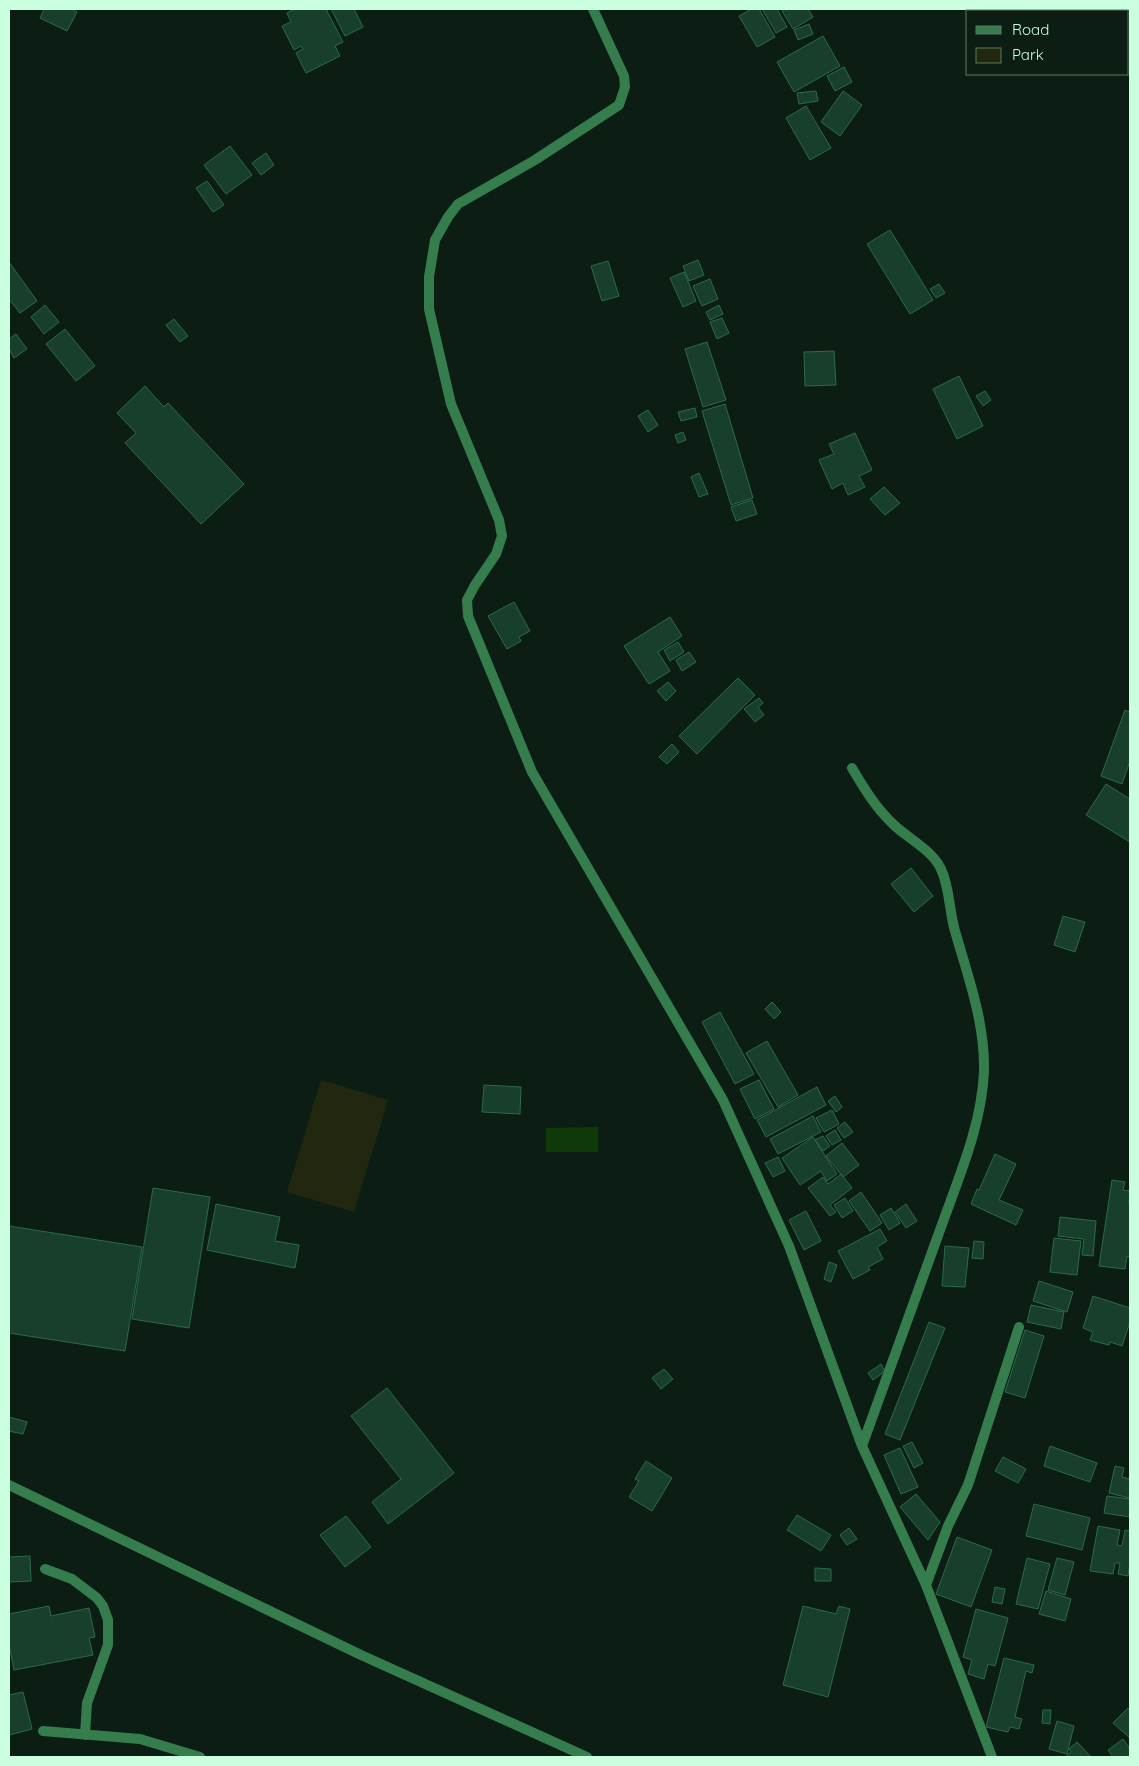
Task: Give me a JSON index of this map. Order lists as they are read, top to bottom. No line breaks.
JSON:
{"legend":["Road","Park"]}
